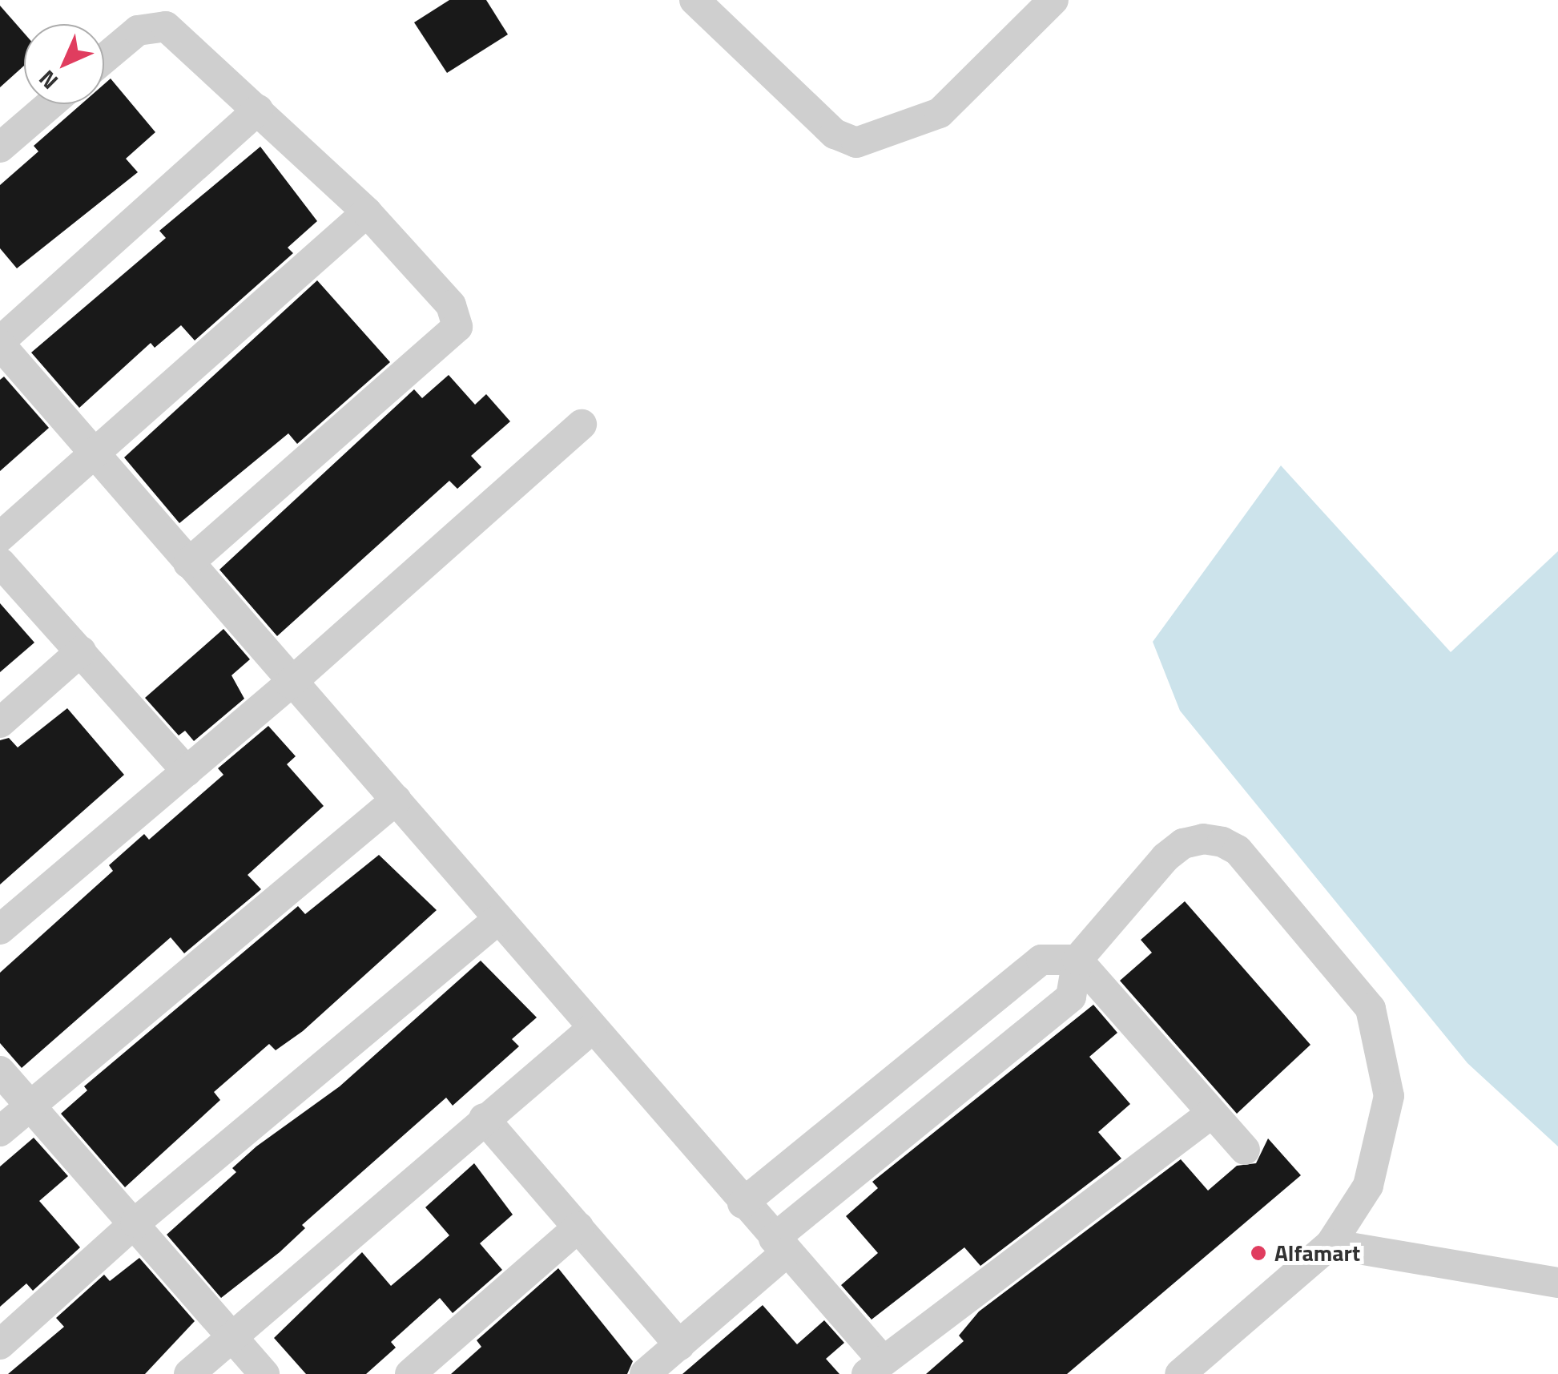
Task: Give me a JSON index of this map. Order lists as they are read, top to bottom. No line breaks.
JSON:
{"places":["Alfamart"],"north":"bottom left"}
